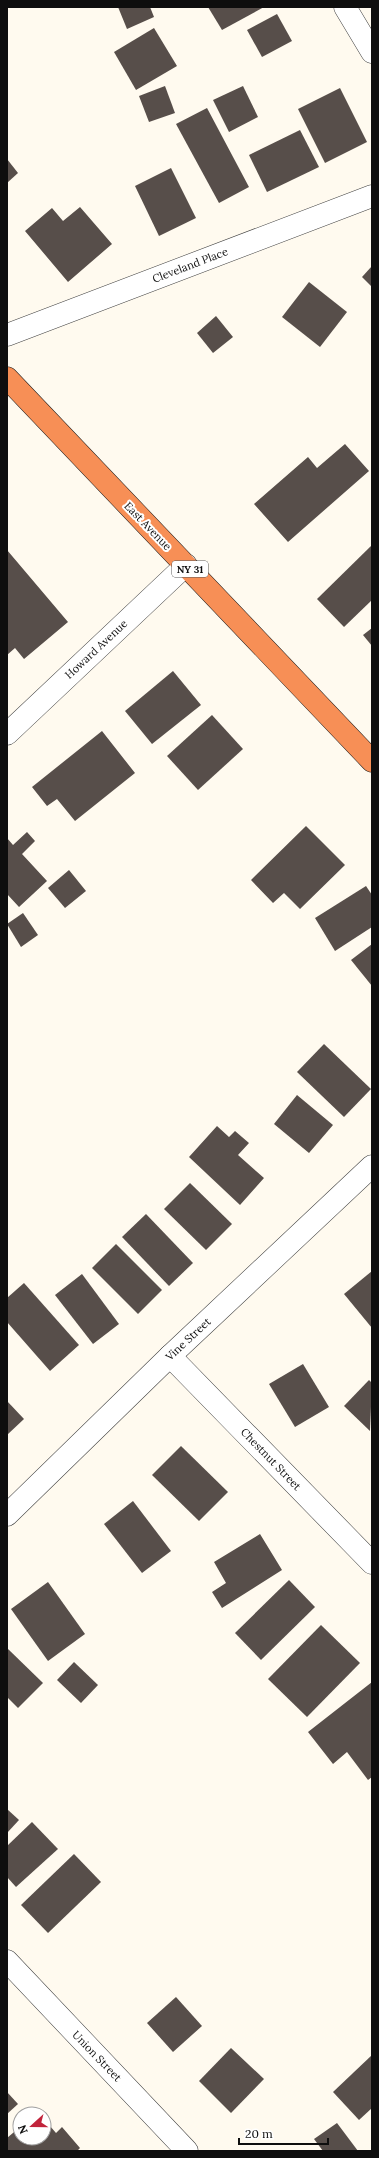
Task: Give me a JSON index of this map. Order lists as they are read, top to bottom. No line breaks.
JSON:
{"streets":{"highway":["East Avenue","NY 31"],"street":["Cleveland Place","Howard Avenue","Vine Street","Chestnut Street","Union Street"]},"crossings":[["East Avenue","Howard Avenue"],["Vine Street","Chestnut Street"]],"scale_bar":"20 m","north":"left"}
